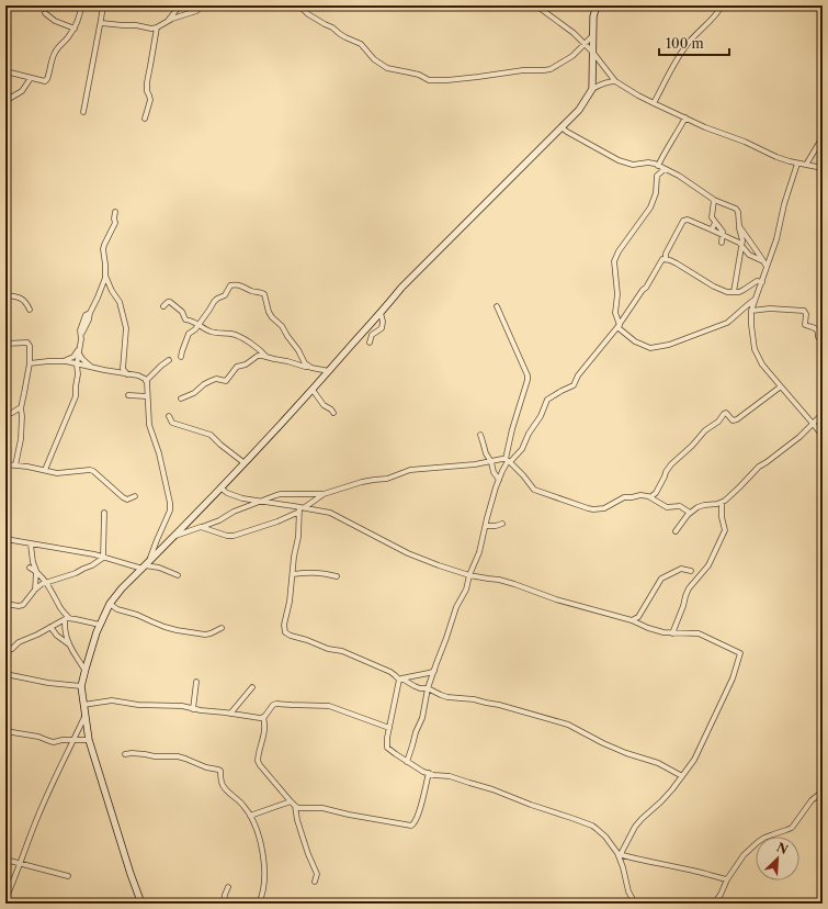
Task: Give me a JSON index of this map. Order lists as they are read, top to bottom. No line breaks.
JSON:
{"scale_bar":"100 m","north":"top right"}
